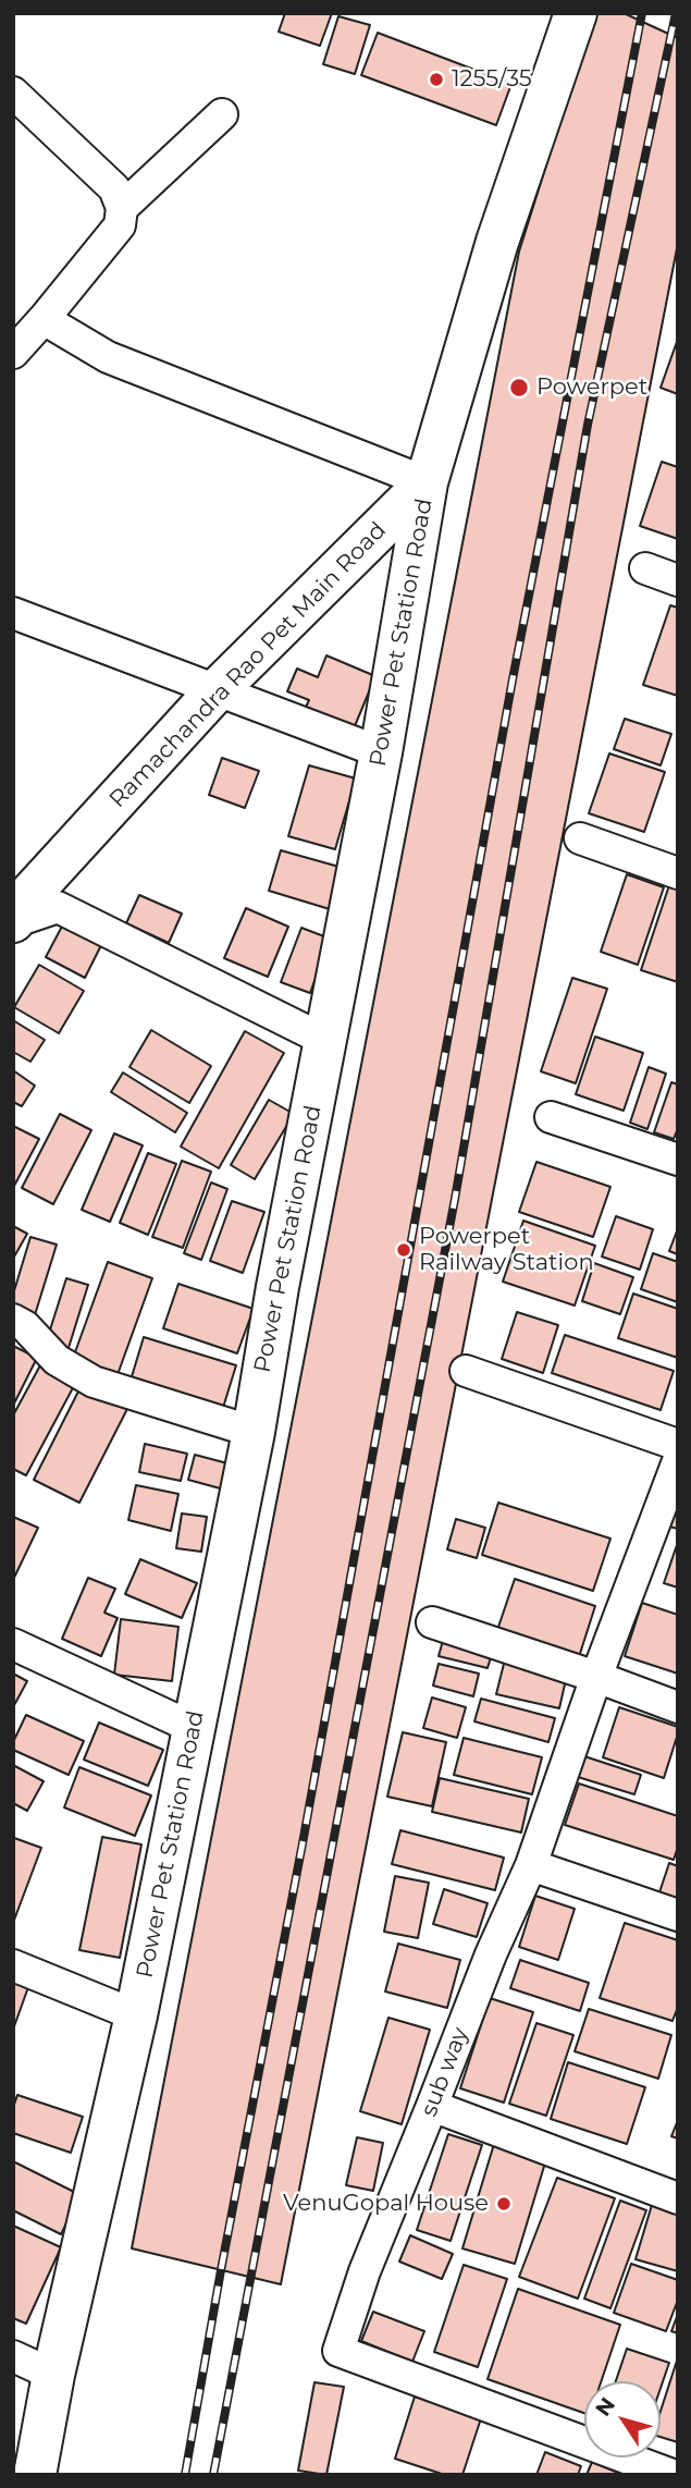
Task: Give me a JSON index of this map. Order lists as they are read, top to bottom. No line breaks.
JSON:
{"streets":{"street":["Power Pet Station Road","Ramachandra Rao Pet Main Road","sub way"]},"crossings":[["Power Pet Station Road","Ramachandra Rao Pet Main Road"]],"places":["1255/35","Powerpet","Powerpet Railway Station","VenuGopal House"],"north":"top left"}
